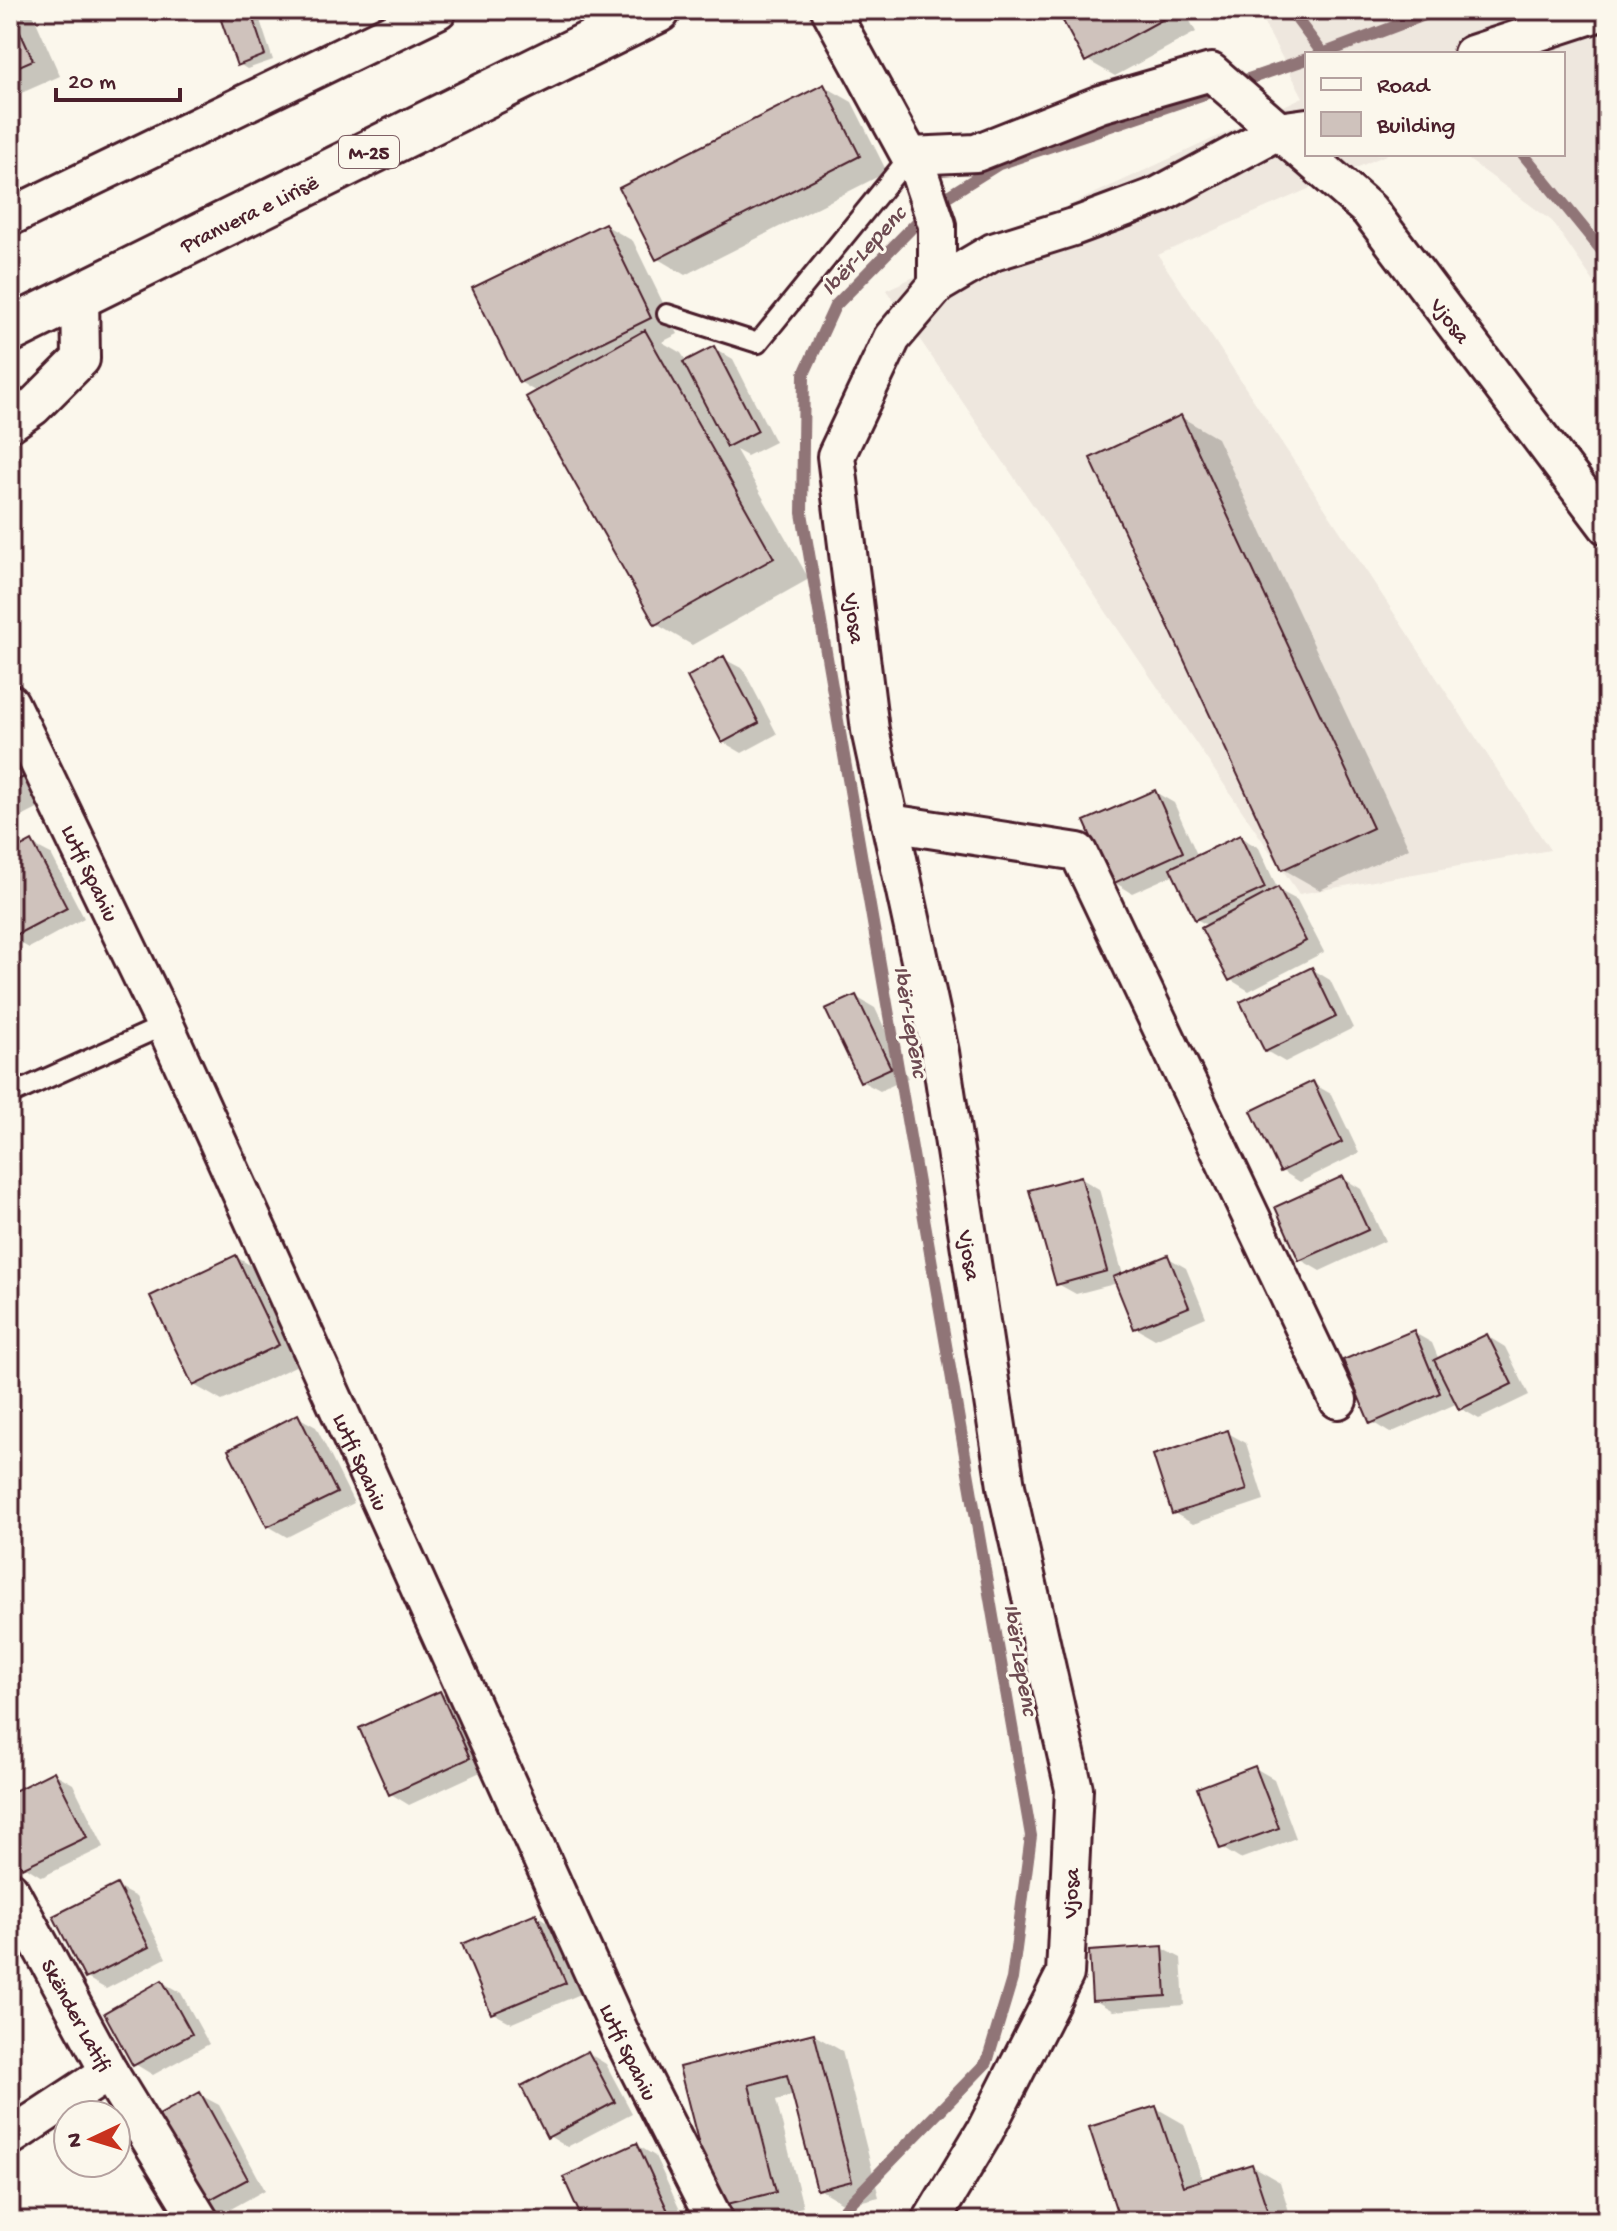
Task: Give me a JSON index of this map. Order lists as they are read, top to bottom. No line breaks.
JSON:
{"streets":{"main road":["M-25","Pranvera e Lirisë"],"street":["Vjosa","Lutfi Spahiu","Skënder Latifi"]},"water":["Ibër-Lepenc"],"legend":["Road","Building"],"scale_bar":"20 m","north":"left"}
